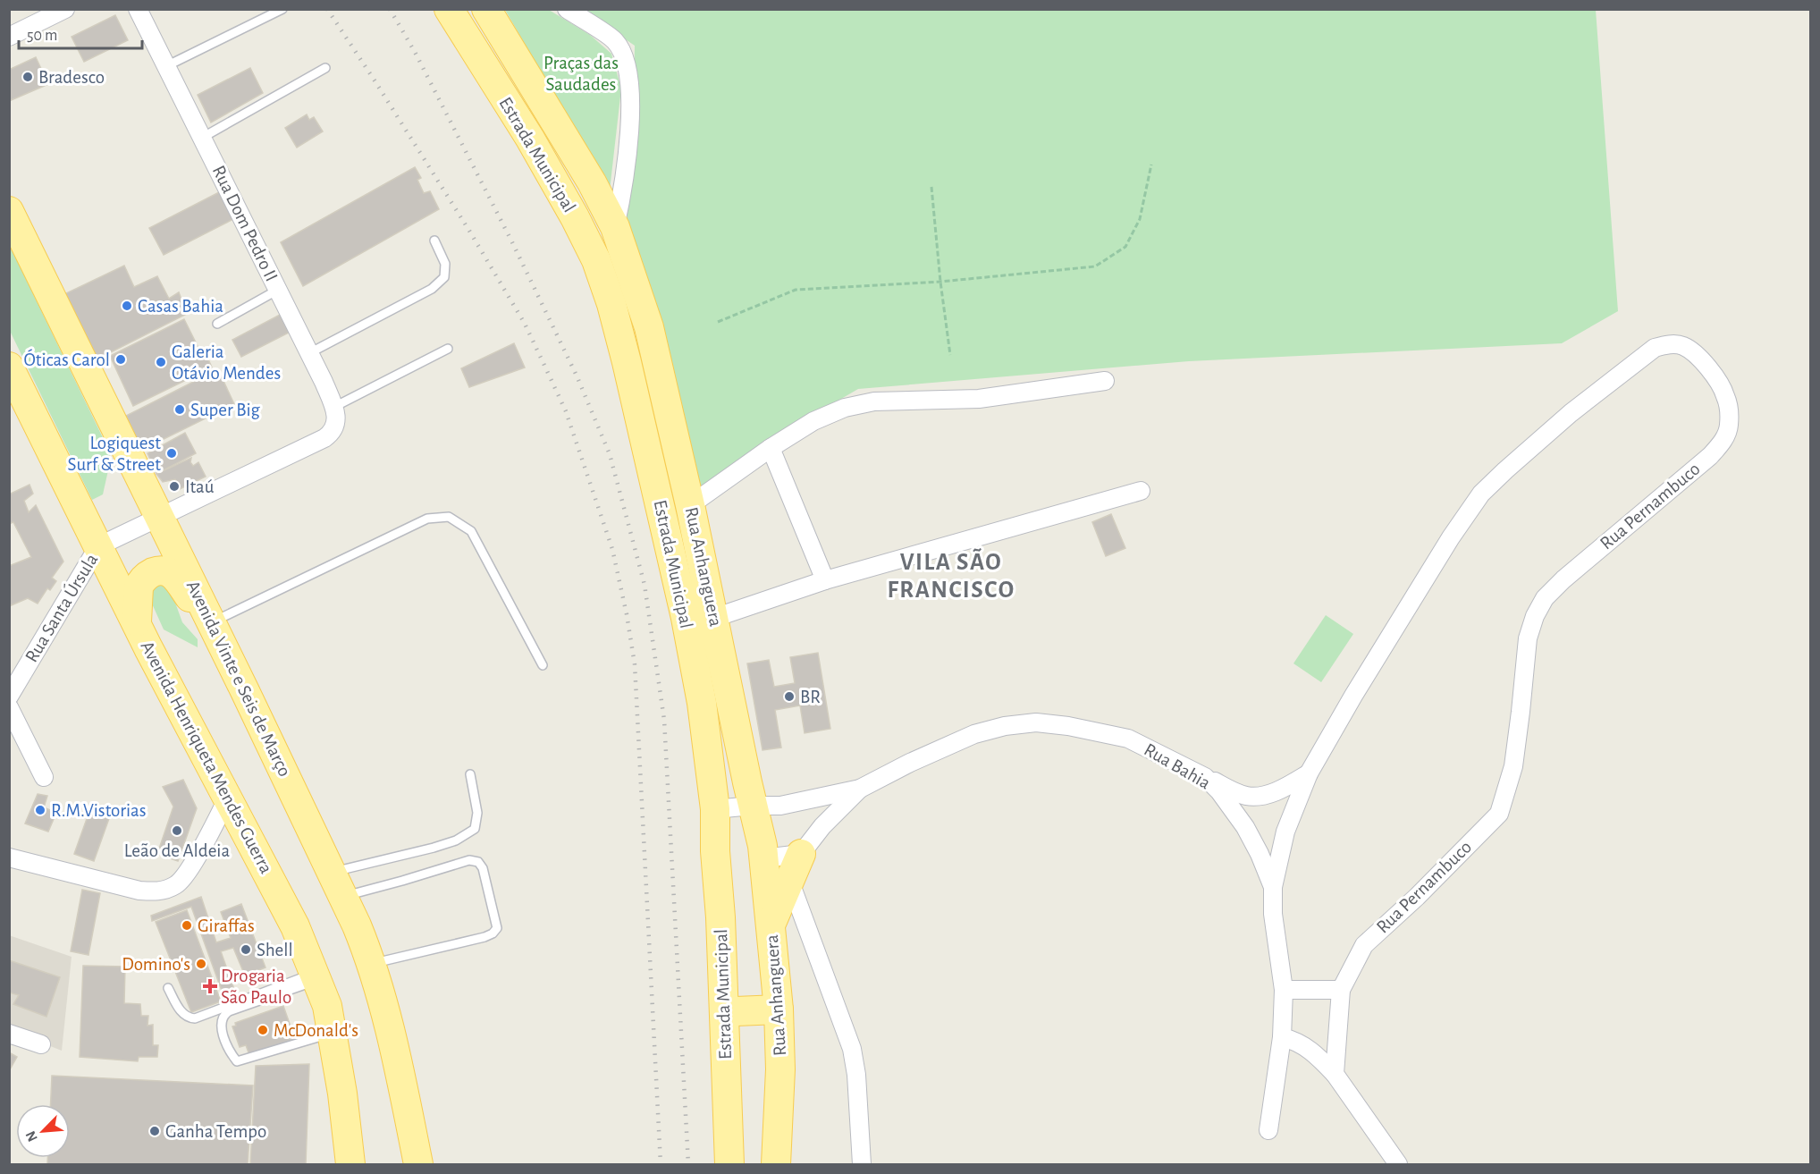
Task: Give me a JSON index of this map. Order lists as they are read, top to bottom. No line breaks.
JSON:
{"streets":{"main road":["Estrada Municipal","Rua Anhanguera","Avenida Vinte e Seis de Março","Avenida Henriqueta Mendes Guerra"],"street":["Rua Dom Pedro II","Rua Pernambuco","Rua Santa Úrsula","Rua Bahia"]},"crossings":[["Rua Pernambuco","Rua Bahia"],["Rua Santa Úrsula","Avenida Henriqueta Mendes Guerra"]],"districts":["VILA SÃO FRANCISCO"],"parks":["Praças das Saudades"],"places":{"other":["Bradesco","Casas Bahia","Óticas Carol","Galeria Otávio Mendes","Super Big","Logiquest Surf & Street","Itaú","BR","R.M.Vistorias","Leão de Aldeia","Giraffas","Shell","Domino's","McDonald's","Ganha Tempo"],"health":["Drogaria São Paulo"]},"scale_bar":"50 m","north":"bottom left"}
